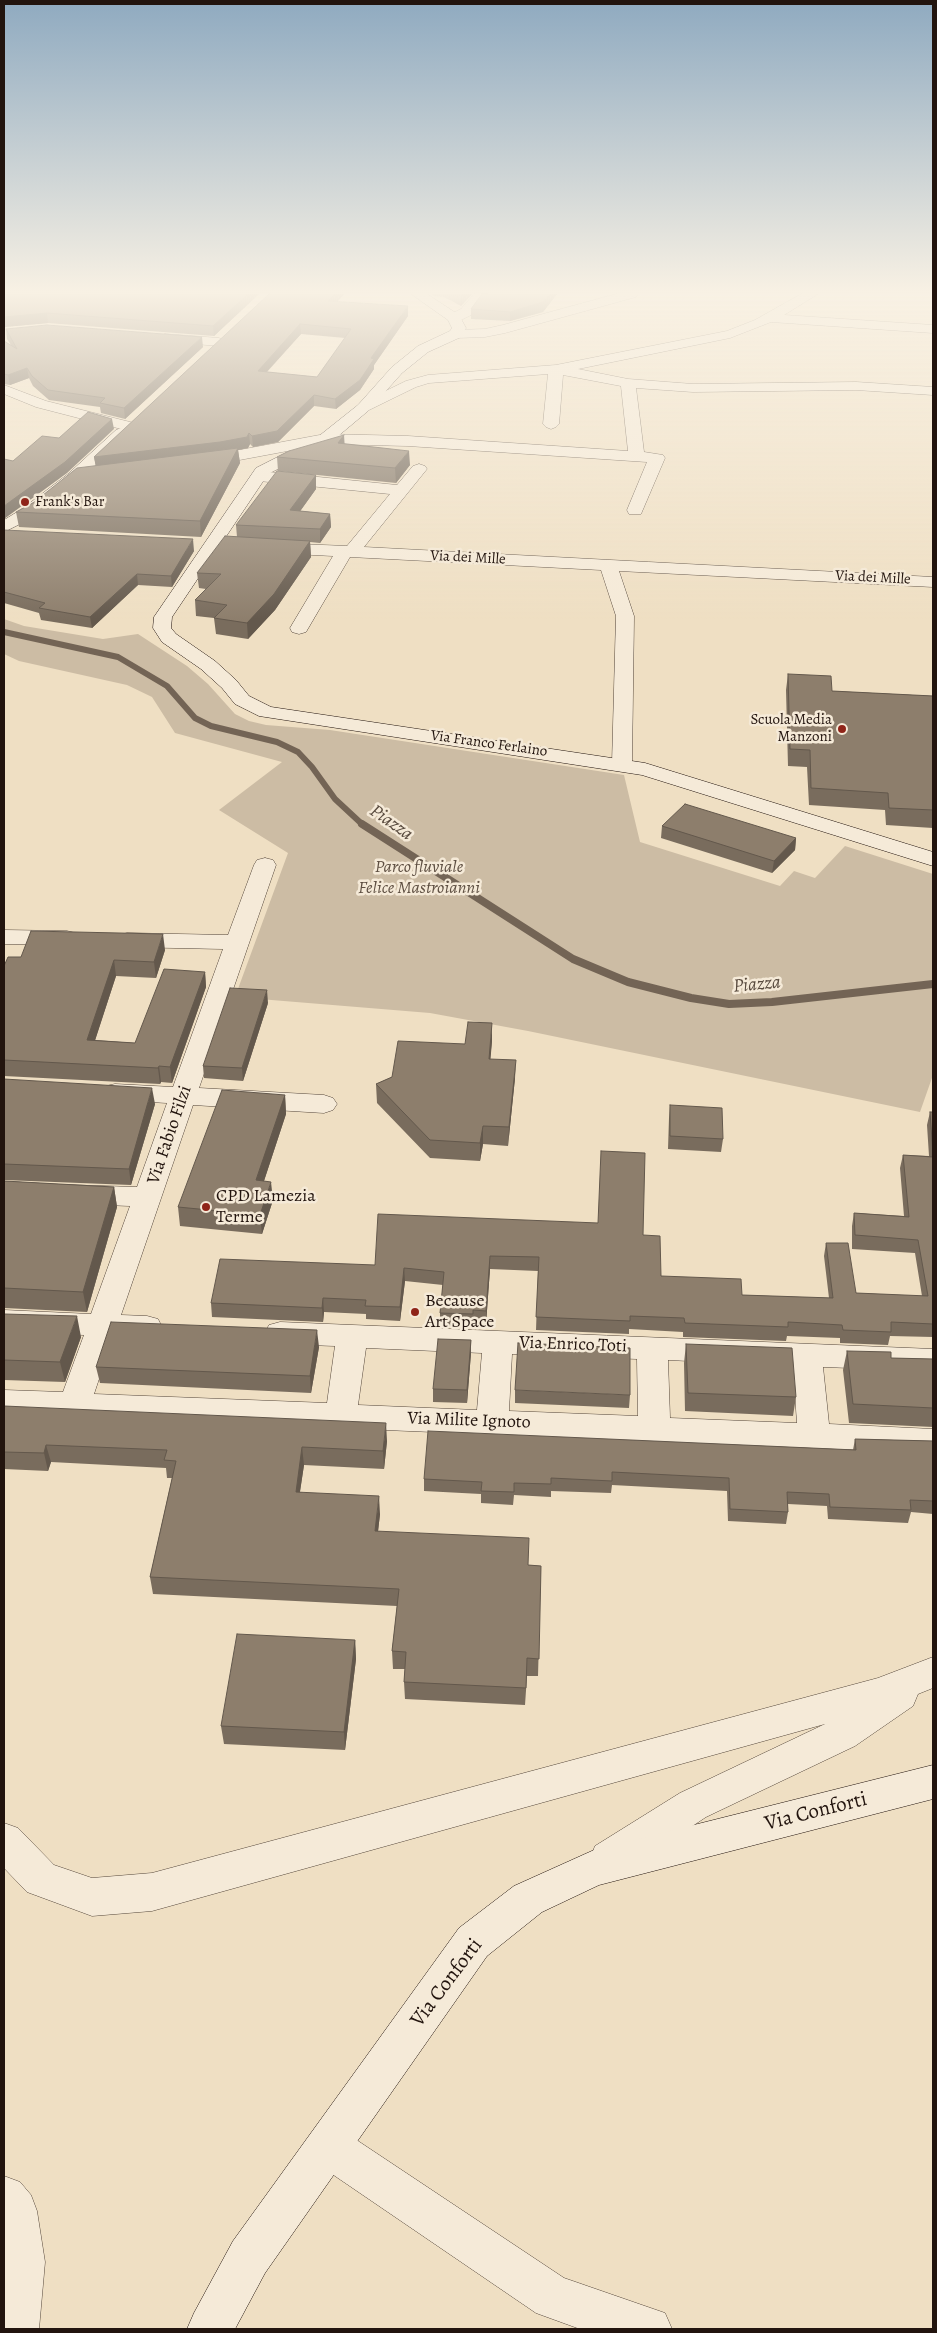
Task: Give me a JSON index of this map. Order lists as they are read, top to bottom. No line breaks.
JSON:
{"streets":{"street":["Via dei Mille","Via Franco Ferlaino","Via Fabio Filzi","Via Enrico Toti","Via Milite Ignoto","Via Conforti"]},"crossings":[["Via Fabio Filzi","Via Milite Ignoto"]],"water":["Piazza"],"parks":["Parco fluviale Felice Mastroianni"],"places":["Frank's Bar","Scuola Media Manzoni","CPD Lamezia Terme","Because Art Space"]}
